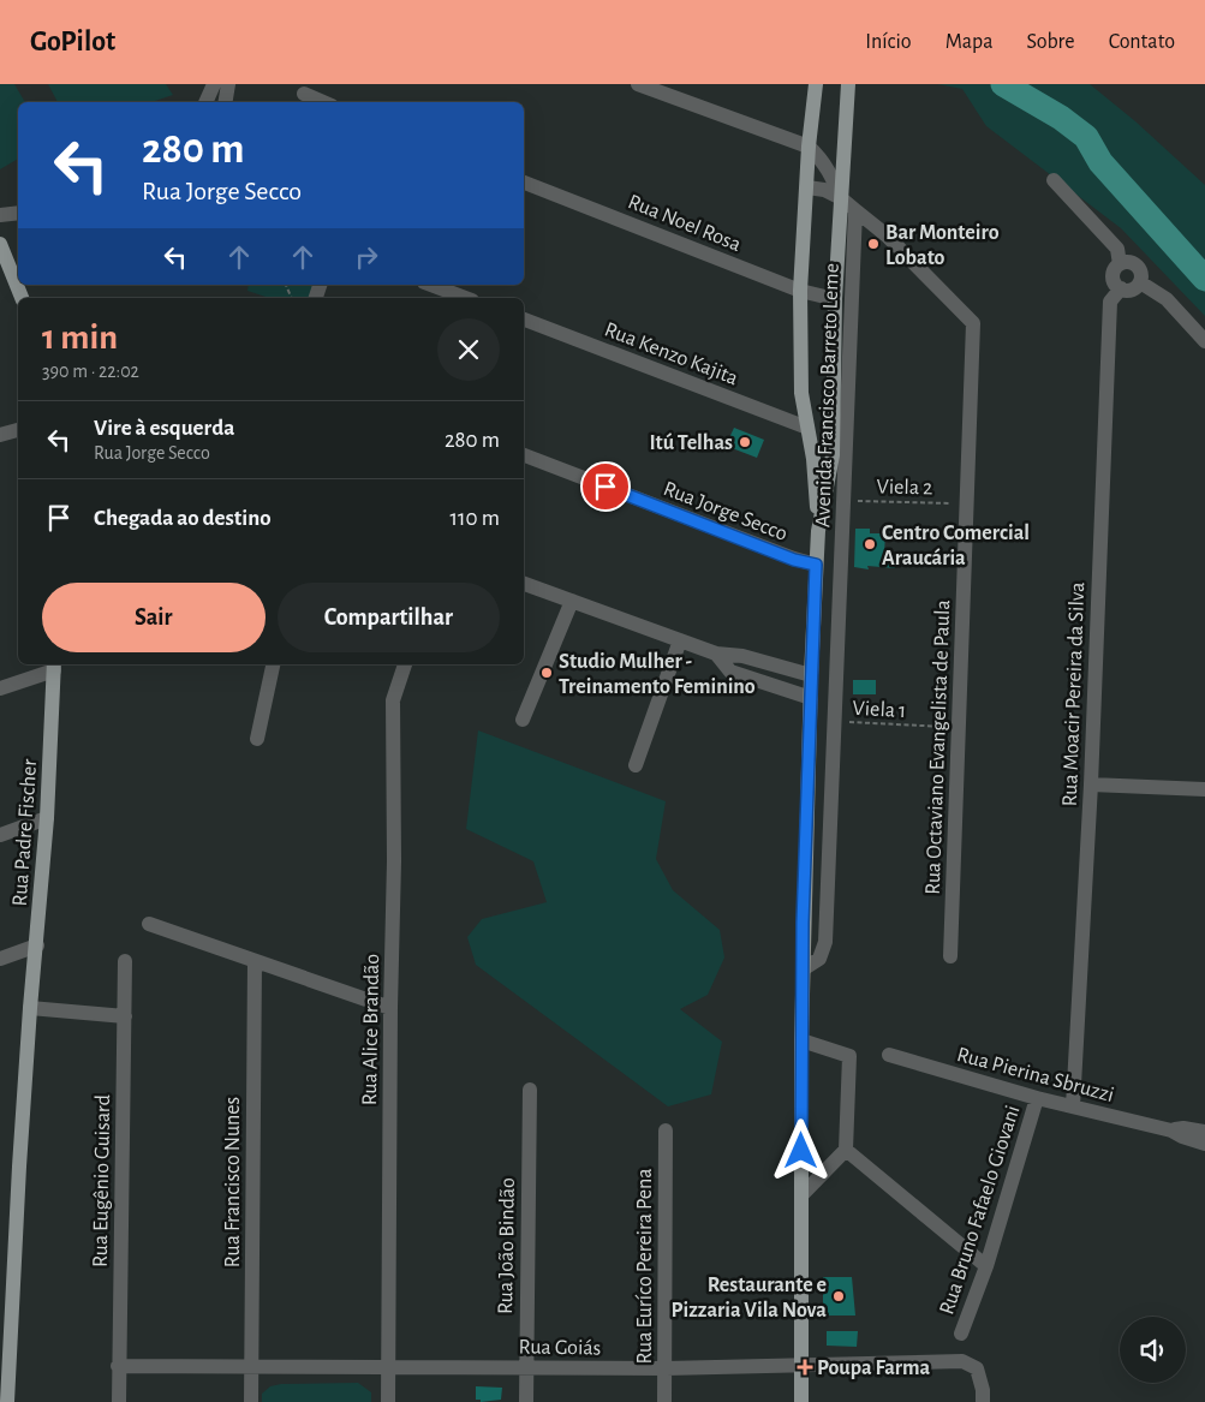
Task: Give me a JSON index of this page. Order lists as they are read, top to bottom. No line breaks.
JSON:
{"streets":{"main road":["Avenida Francisco Barreto Leme","Rua Padre Fischer"],"street":["Rua Noel Rosa","Rua Kenzo Kajita","Rua Jorge Secco","Rua Moacir Pereira da Silva","Rua Octaviano Evangelista de Paula","Rua Alice Brandão","Rua Pierina Sbruzzi","Rua Eugênio Guisard","Rua Francisco Nunes","Rua Bruno Fafaelo Giovani","Rua João Bindão","Rua Euríco Pereira Pena","Rua Goiás"],"path":["Viela 2","Viela 1"]},"crossings":[["Rua Noel Rosa","Avenida Francisco Barreto Leme"],["Rua Kenzo Kajita","Avenida Francisco Barreto Leme"],["Avenida Francisco Barreto Leme","Viela 2"],["Avenida Francisco Barreto Leme","Rua Jorge Secco"],["Avenida Francisco Barreto Leme","Viela 1"],["Avenida Francisco Barreto Leme","Rua Octaviano Evangelista de Paula"],["Avenida Francisco Barreto Leme","Rua Goiás"],["Viela 2","Rua Octaviano Evangelista de Paula"],["Rua Moacir Pereira da Silva","Rua Pierina Sbruzzi"],["Viela 1","Rua Octaviano Evangelista de Paula"],["Rua Alice Brandão","Rua Goiás"],["Rua Pierina Sbruzzi","Rua Bruno Fafaelo Giovani"],["Rua Eugênio Guisard","Rua Goiás"],["Rua Francisco Nunes","Rua Goiás"],["Rua João Bindão","Rua Goiás"],["Rua Euríco Pereira Pena","Rua Goiás"]],"places":{"other":["Bar Monteiro Lobato","Itú Telhas","Centro Comercial Araucária","Studio Mulher - Treinamento Feminino","Restaurante e Pizzaria Vila Nova"],"health":["Poupa Farma"]},"page":{"header":"GoPilot","nav":["Início","Mapa","Sobre","Contato"],"turn":["280 m","Rua Jorge Secco"],"heading":["1 min","390 m · 22:02"],"list":[{"name":"Vire à esquerda","note":"Rua Jorge Secco","value":"280 m"},{"name":"Chegada ao destino","value":"110 m"}],"buttons":["Sair","Compartilhar"]}}
